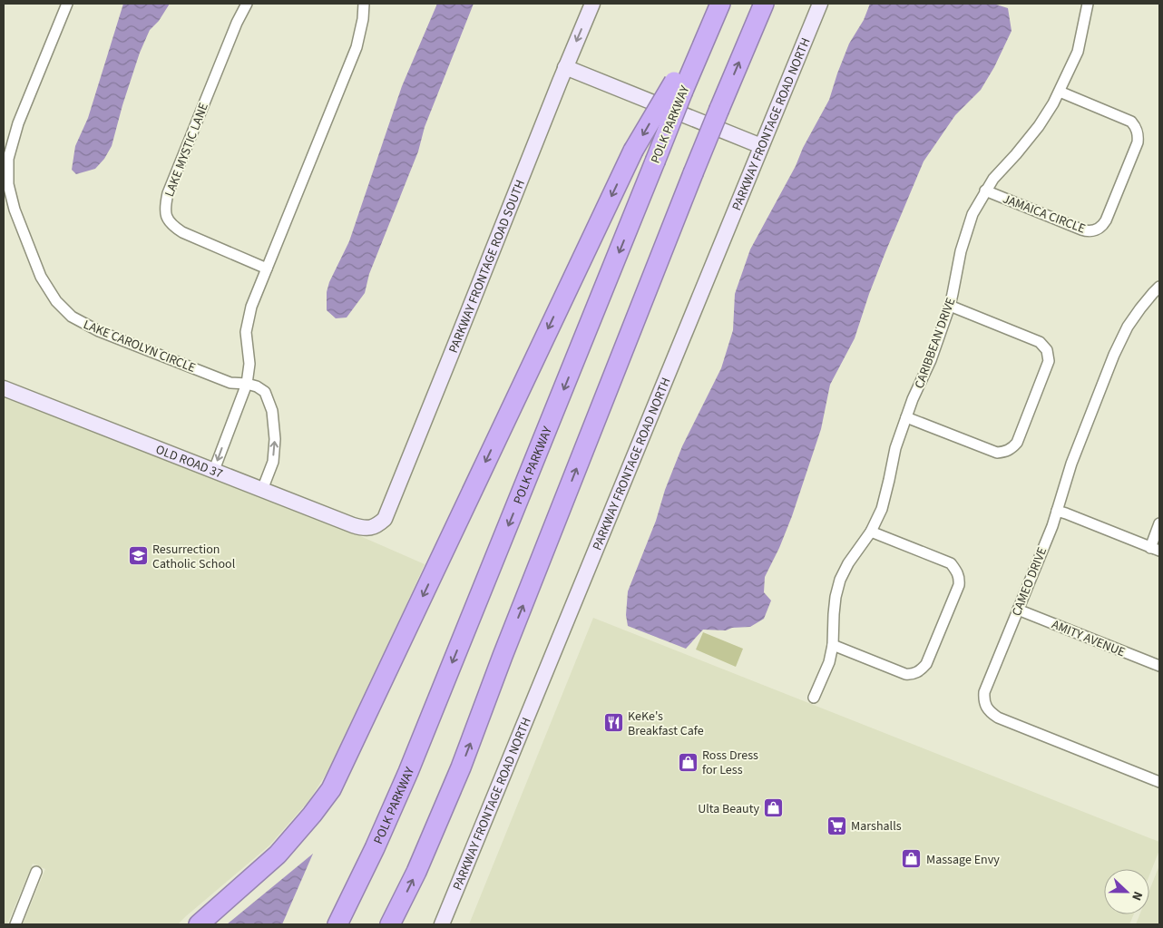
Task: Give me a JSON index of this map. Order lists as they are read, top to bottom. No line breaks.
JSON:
{"streets":{"highway":["POLK PARKWAY"],"main road":["PARKWAY FRONTAGE ROAD NORTH","PARKWAY FRONTAGE ROAD SOUTH","OLD ROAD 37"],"street":["LAKE MYSTIC LANE","JAMAICA CIRCLE","CARIBBEAN DRIVE","LAKE CAROLYN CIRCLE","CAMEO DRIVE","AMITY AVENUE"]},"crossings":[["JAMAICA CIRCLE","CARIBBEAN DRIVE"],["PARKWAY FRONTAGE ROAD SOUTH","OLD ROAD 37"],["LAKE CAROLYN CIRCLE","OLD ROAD 37"],["CAMEO DRIVE","AMITY AVENUE"]],"places":{"school or university":["Resurrection Catholic School"],"restaurant":["KeKe's Breakfast Cafe"],"shop":["Ross Dress for Less","Ulta Beauty","Massage Envy"],"supermarket":["Marshalls"]},"north":"right"}
